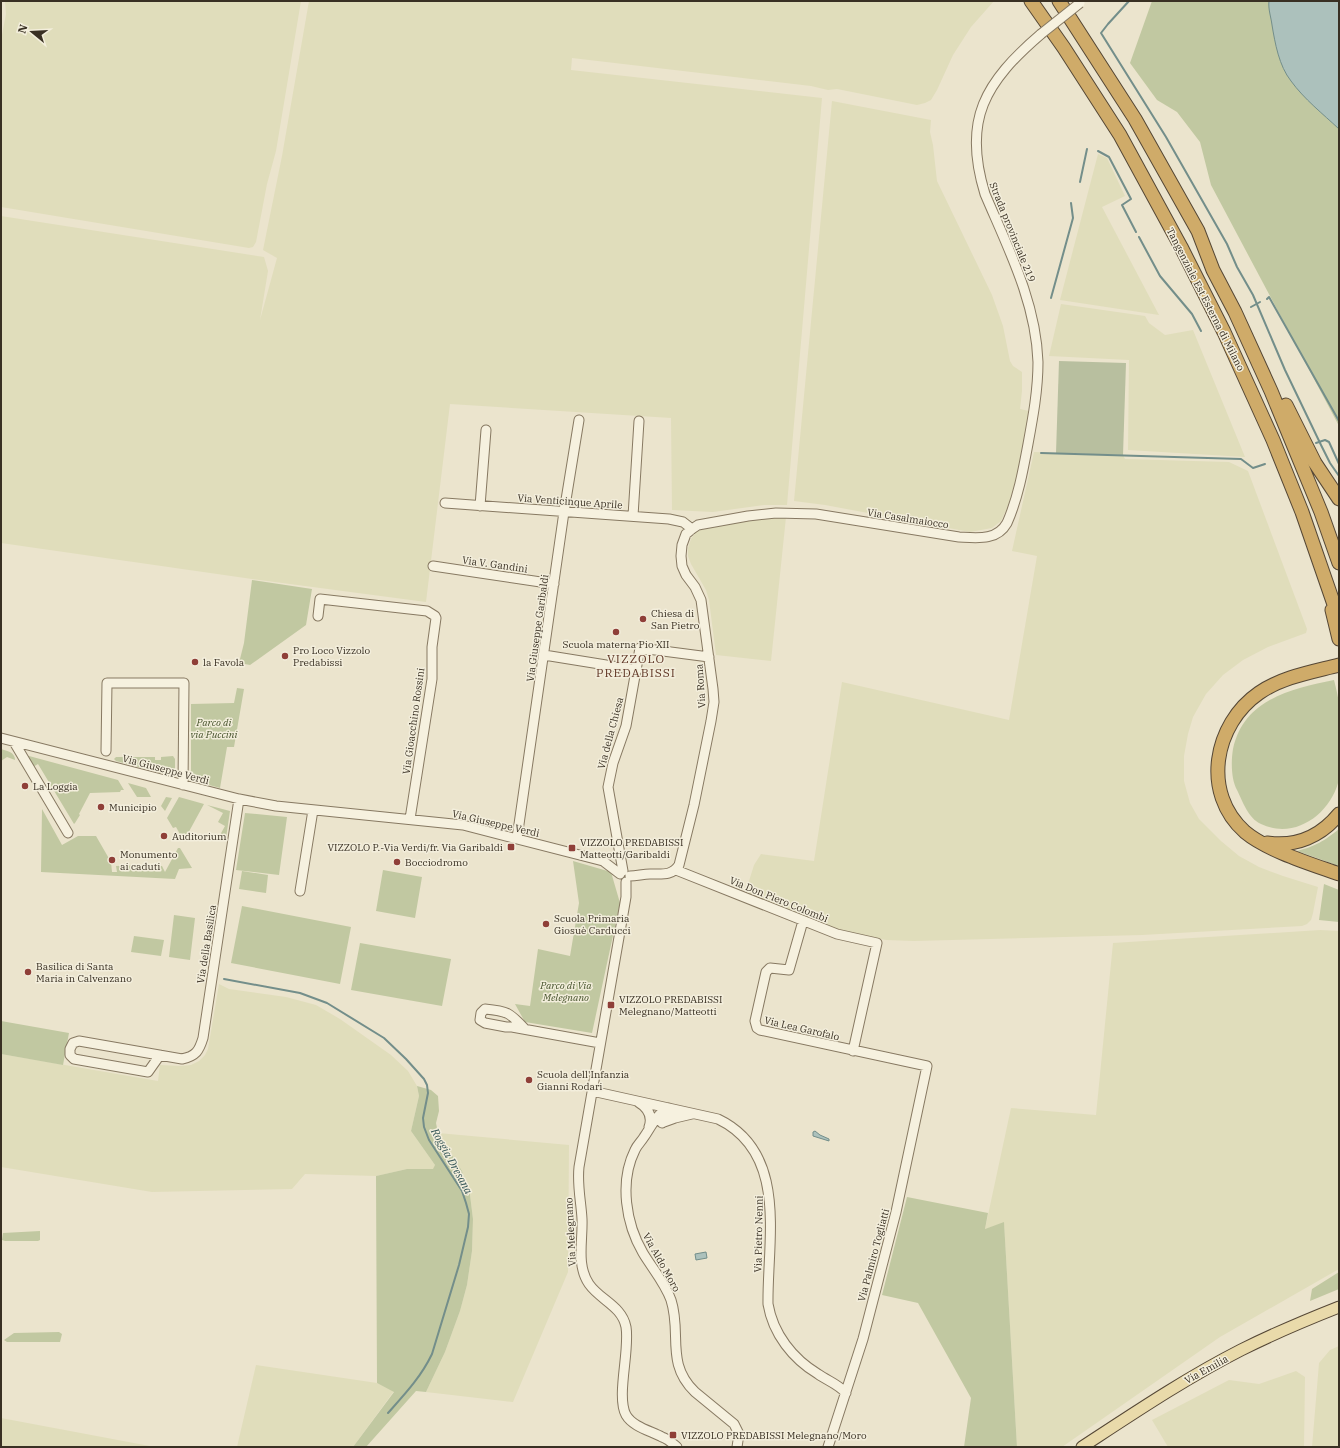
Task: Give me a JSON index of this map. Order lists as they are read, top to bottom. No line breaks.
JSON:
{"streets":{"highway":["Tangenziale Est Esterna di Milano"],"main road":["Via Emilia"],"street":["Strada provinciale 219","Via Venticinque Aprile","Via Casalmaiocco","Via V. Gandini","Via Giuseppe Garibaldi","Via Roma","Via Gioacchino Rossini","Via della Chiesa","Via Giuseppe Verdi","Via Don Piero Colombi","Via della Basilica","Via Lea Garofalo","Via Melegnano","Via Pietro Nenni","Via Palmiro Togliatti","Via Aldo Moro"]},"crossings":[["Strada provinciale 219","Via Casalmaiocco"],["Via Venticinque Aprile","Via Casalmaiocco"],["Via Venticinque Aprile","Via Giuseppe Garibaldi"],["Via Venticinque Aprile","Via Roma"],["Via Casalmaiocco","Via Roma"],["Via V. Gandini","Via Giuseppe Garibaldi"],["Via Giuseppe Garibaldi","Via Giuseppe Verdi"],["Via Roma","Via della Chiesa"],["Via Roma","Via Don Piero Colombi"],["Via Gioacchino Rossini","Via Giuseppe Verdi"],["Via della Chiesa","Via Giuseppe Verdi"],["Via della Chiesa","Via Melegnano"],["Via Giuseppe Verdi","Via della Basilica"],["Via Giuseppe Verdi","Via Melegnano"],["Via Don Piero Colombi","Via Lea Garofalo"],["Via Lea Garofalo","Via Palmiro Togliatti"],["Via Melegnano","Via Pietro Nenni"],["Via Pietro Nenni","Via Palmiro Togliatti"],["Via Pietro Nenni","Via Aldo Moro"]],"districts":["VIZZOLO PREDABISSI"],"water":["Roggia Dresana"],"parks":["Parco di via Puccini","Parco di Via Melegnano"],"places":{"other":["Chiesa di San Pietro","Scuola materna Pio XII","Pro Loco Vizzolo Predabissi","la Favola","La Loggia","Municipio","Auditorium","Monumento ai caduti","Bocciodromo","Scuola Primaria Giosuè Carducci","Basilica di Santa Maria in Calvenzano","Scuola dell'Infanzia Gianni Rodari"],"transit":["VIZZOLO P.-Via Verdi/fr. Via Garibaldi","VIZZOLO PREDABISSI Matteotti/Garibaldi","VIZZOLO PREDABISSI Melegnano/Matteotti","VIZZOLO PREDABISSI Melegnano/Moro"]},"north":"left"}
